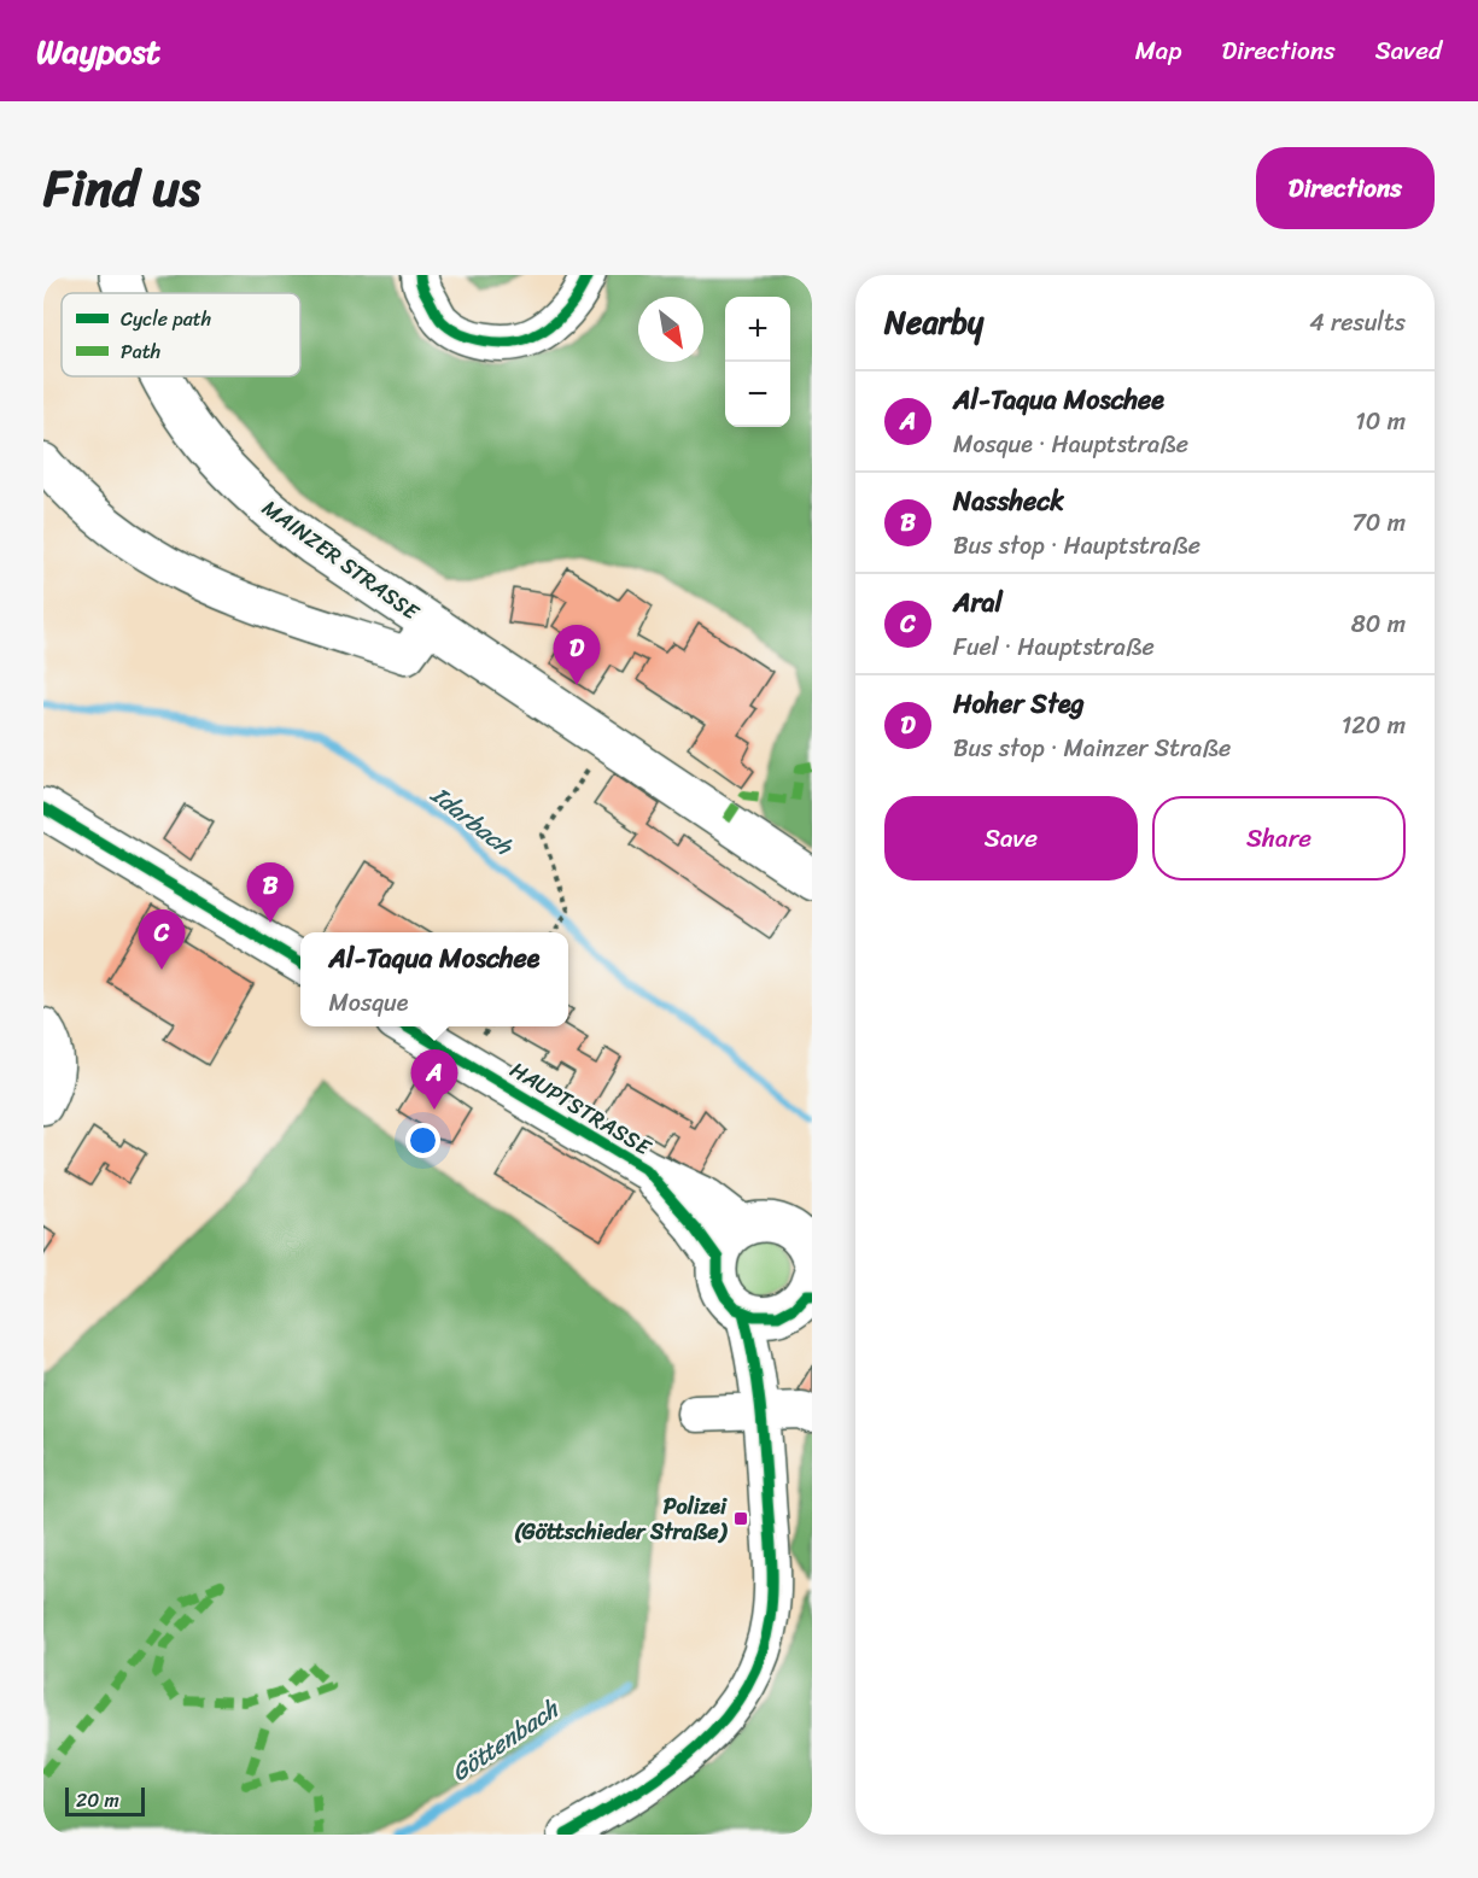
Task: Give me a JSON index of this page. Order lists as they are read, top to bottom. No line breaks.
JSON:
{"streets":{"main road":["MAINZER STRASSE","HAUPTSTRASSE"]},"water":["Idarbach","Göttenbach"],"places":{"transit":["Polizei (Göttschieder Straße)"]},"legend":["Cycle path","Path"],"scale_bar":"20 m","north":"bottom right","page":{"header":"Waypost","nav":["Map","Directions","Saved"],"title":"Find us","buttons":["Directions",["Save","Share"]],"heading":["Nearby","4 results"],"map_buttons":["+","−"],"list":[{"mark":"A","name":"Al-Taqua Moschee","note":"Mosque · Hauptstraße","value":"10 m"},{"mark":"B","name":"Nassheck","note":"Bus stop · Hauptstraße","value":"70 m"},{"mark":"C","name":"Aral","note":"Fuel · Hauptstraße","value":"80 m"},{"mark":"D","name":"Hoher Steg","note":"Bus stop · Mainzer Straße","value":"120 m"}],"pins":["D","B","C","A"],"popup":["Al-Taqua Moschee","Mosque"],"scale":"20 m"}}
